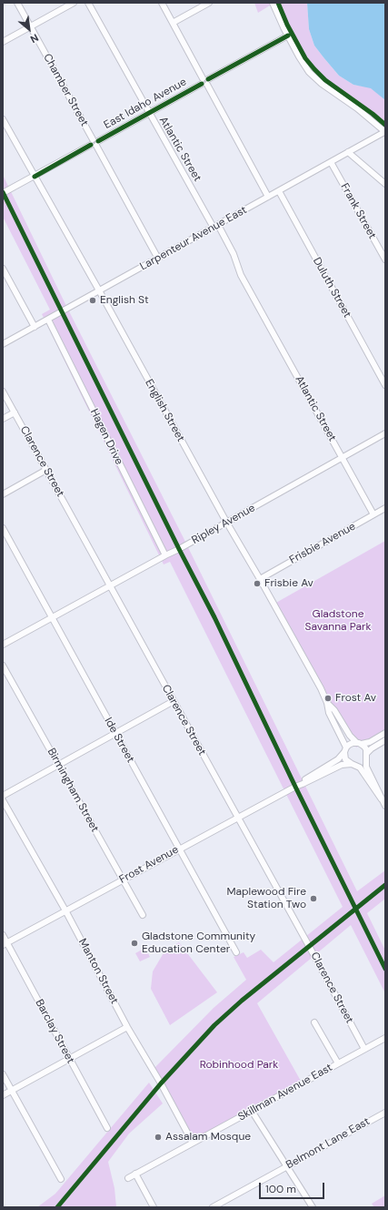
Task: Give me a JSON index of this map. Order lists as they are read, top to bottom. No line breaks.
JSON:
{"streets":{"street":["Chamber Street","East Idaho Avenue","Atlantic Street","Frank Street","Larpenteur Avenue East","Duluth Street","English Street","Hagen Drive","Clarence Street","Ripley Avenue","Frisbie Avenue","Ide Street","Birmingham Street","Frost Avenue","Manton Street","Barclay Street","Skillman Avenue East","Belmont Lane East"]},"crossings":[["Chamber Street","East Idaho Avenue"],["Chamber Street","Larpenteur Avenue East"],["East Idaho Avenue","Atlantic Street"],["East Idaho Avenue","English Street"],["Atlantic Street","Larpenteur Avenue East"],["Atlantic Street","Ripley Avenue"],["Atlantic Street","Frisbie Avenue"],["Frank Street","Larpenteur Avenue East"],["Larpenteur Avenue East","Duluth Street"],["Larpenteur Avenue East","English Street"],["Larpenteur Avenue East","Hagen Drive"],["English Street","Ripley Avenue"],["English Street","Frisbie Avenue"],["English Street","Frost Avenue"],["Hagen Drive","Ripley Avenue"],["Clarence Street","Ripley Avenue"],["Clarence Street","Frost Avenue"],["Clarence Street","Skillman Avenue East"],["Ripley Avenue","Ide Street"],["Ide Street","Frost Avenue"],["Birmingham Street","Frost Avenue"],["Frost Avenue","Manton Street"],["Frost Avenue","Barclay Street"],["Manton Street","Skillman Avenue East"]],"parks":["Gladstone Savanna Park","Robinhood Park"],"places":["English St","Frisbie Av","Frost Av","Maplewood Fire Station Two","Gladstone Community Education Center","Assalam Mosque"],"scale_bar":"100 m","north":"bottom right"}
